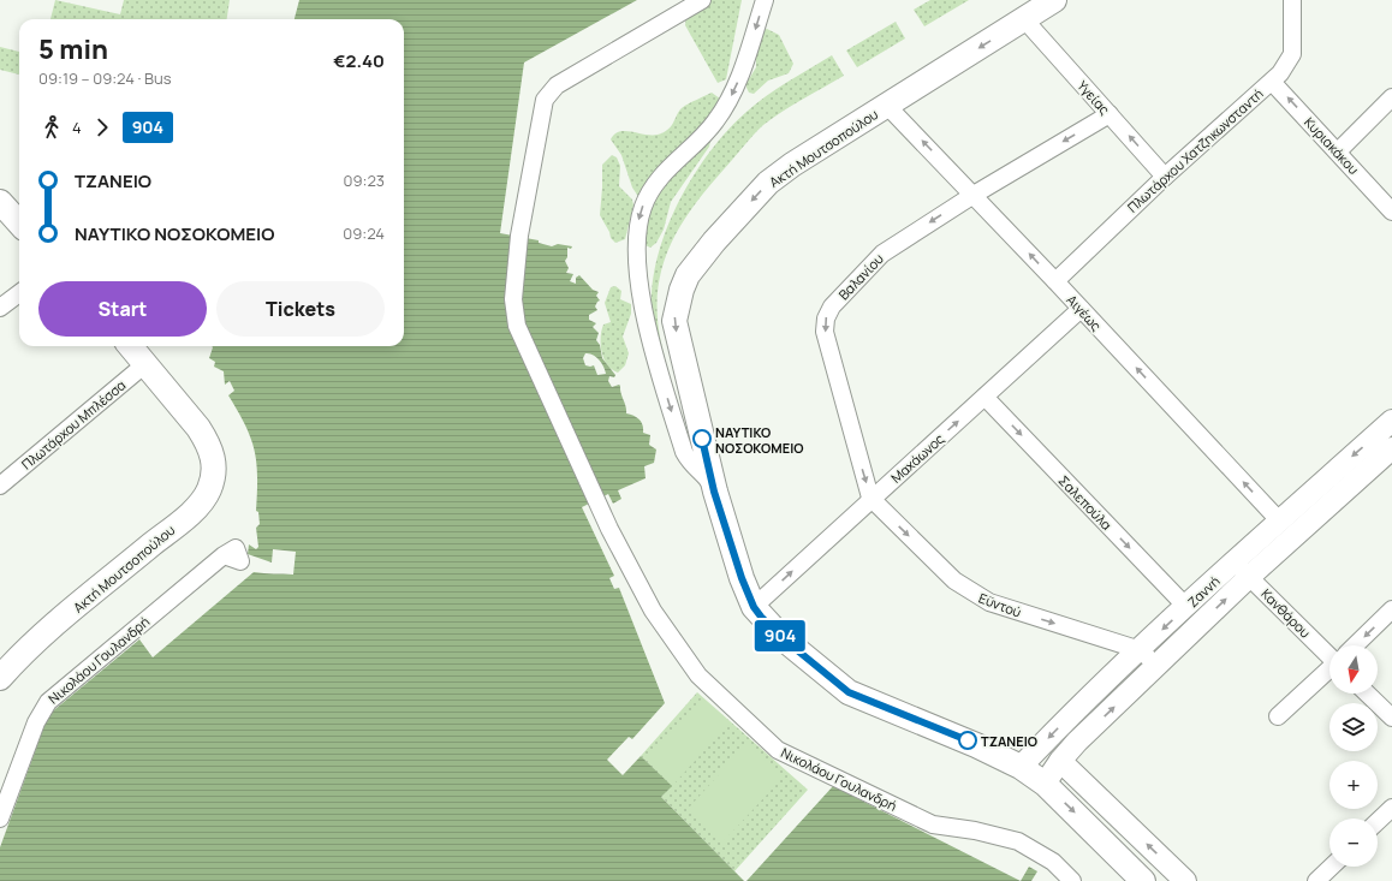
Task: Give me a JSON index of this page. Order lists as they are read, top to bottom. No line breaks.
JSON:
{"streets":{"main road":["Ακτή Μουτσοπούλου"],"street":["Υγείας","Κυριακάκου","Πλωτάρχου Χατζηκωνσταντή","Βαλανίου","Αιγέως","Πλωτάρχου Μπλέσσα","Μαχάωνος","Σαλεπούλα","Ζαννή","Εϋντού","Κανθάρου","Νικολάου Γουλανδρή"]},"crossings":[["Υγείας","Ακτή Μουτσοπούλου"],["Υγείας","Πλωτάρχου Χατζηκωνσταντή"],["Υγείας","Βαλανίου"],["Κυριακάκου","Πλωτάρχου Χατζηκωνσταντή"],["Ακτή Μουτσοπούλου","Αιγέως"],["Ακτή Μουτσοπούλου","Πλωτάρχου Μπλέσσα"],["Ακτή Μουτσοπούλου","Μαχάωνος"],["Ακτή Μουτσοπούλου","Ζαννή"],["Πλωτάρχου Χατζηκωνσταντή","Αιγέως"],["Βαλανίου","Αιγέως"],["Βαλανίου","Μαχάωνος"],["Βαλανίου","Εϋντού"],["Αιγέως","Μαχάωνος"],["Αιγέως","Ζαννή"],["Μαχάωνος","Σαλεπούλα"],["Μαχάωνος","Εϋντού"],["Σαλεπούλα","Ζαννή"],["Ζαννή","Εϋντού"],["Ζαννή","Κανθάρου"]],"one_way":["Υγείας","Κυριακάκου","Βαλανίου","Αιγέως","Μαχάωνος","Σαλεπούλα","Εϋντού"],"places":["ΝΑΥΤΙΚΟ ΝΟΣΟΚΟΜΕΙΟ","ΤΖΑΝΕΙΟ"],"lines":["bus line 904"],"north":"bottom","page":{"on_map":"904","heading":["5 min","09:19 – 09:24 · Bus","€2.40"],"legs":["4","904"],"list":[{"name":"ΤΖΑΝΕΙΟ","value":"09:23"},{"name":"ΝΑΥΤΙΚΟ ΝΟΣΟΚΟΜΕΙΟ","value":"09:24"}],"buttons":["Start","Tickets"],"map_buttons":["+","−"]}}
